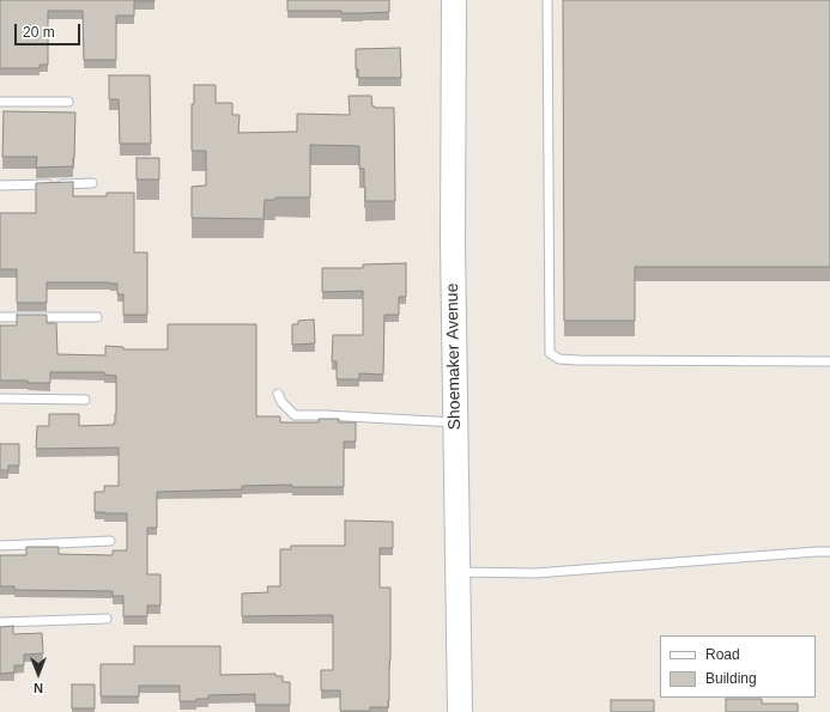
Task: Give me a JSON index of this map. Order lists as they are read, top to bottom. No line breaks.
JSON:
{"streets":{"main road":["Shoemaker Avenue"]},"legend":["Road","Building"],"scale_bar":"20 m","north":"bottom"}
